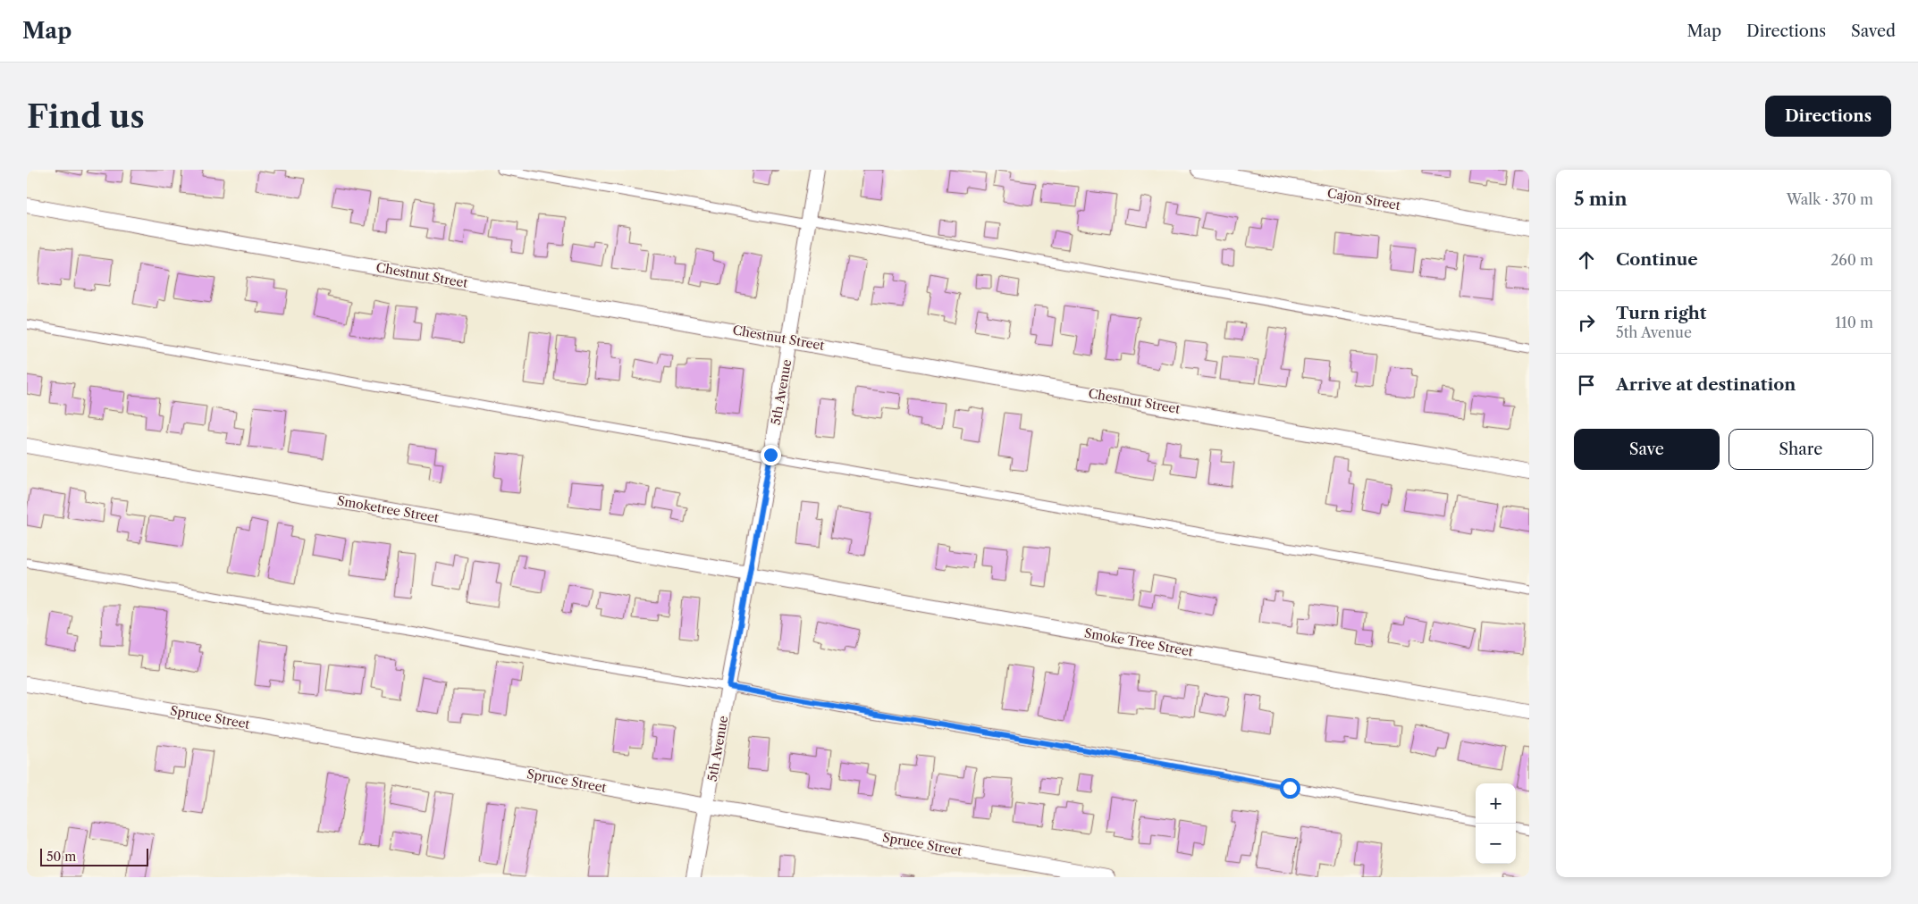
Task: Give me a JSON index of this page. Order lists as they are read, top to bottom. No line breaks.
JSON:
{"streets":{"street":["Cajon Street","Chestnut Street","5th Avenue","Smoketree Street","Smoke Tree Street","Spruce Street"]},"crossings":[["Chestnut Street","5th Avenue"],["5th Avenue","Smoketree Street"],["5th Avenue","Smoke Tree Street"],["5th Avenue","Spruce Street"],["Smoketree Street","Smoke Tree Street"]],"scale_bar":"50 m","page":{"header":"Map","nav":["Map","Directions","Saved"],"buttons":["Directions",["Save","Share"]],"title":"Find us","heading":["5 min","Walk · 370 m"],"list":[["Continue","260 m"],["Turn right","5th Avenue","110 m"],"Arrive at destination"],"map_buttons":["+","−"],"scale":"50 m"}}
